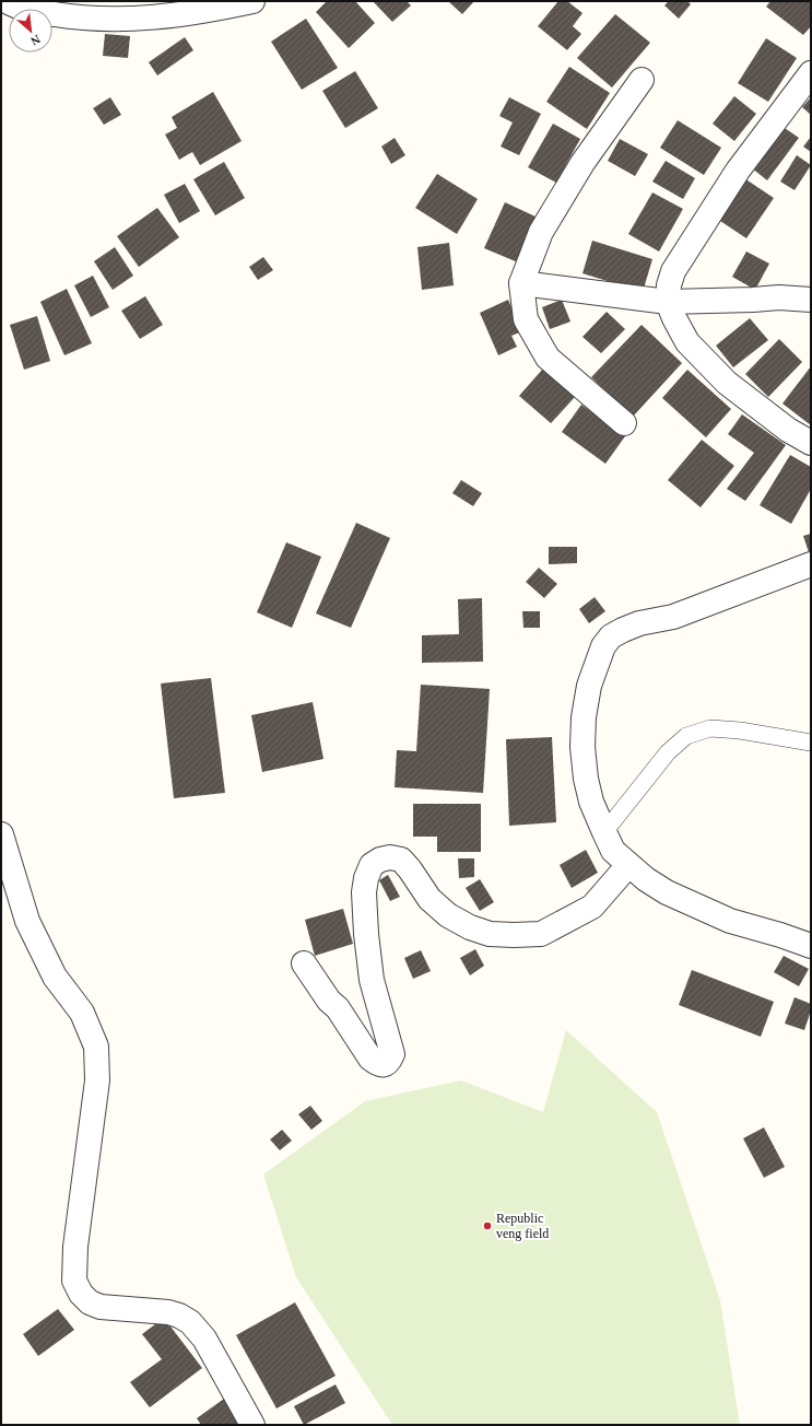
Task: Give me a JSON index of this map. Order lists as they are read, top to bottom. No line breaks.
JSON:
{"places":["Republic veng field"],"north":"bottom right"}
